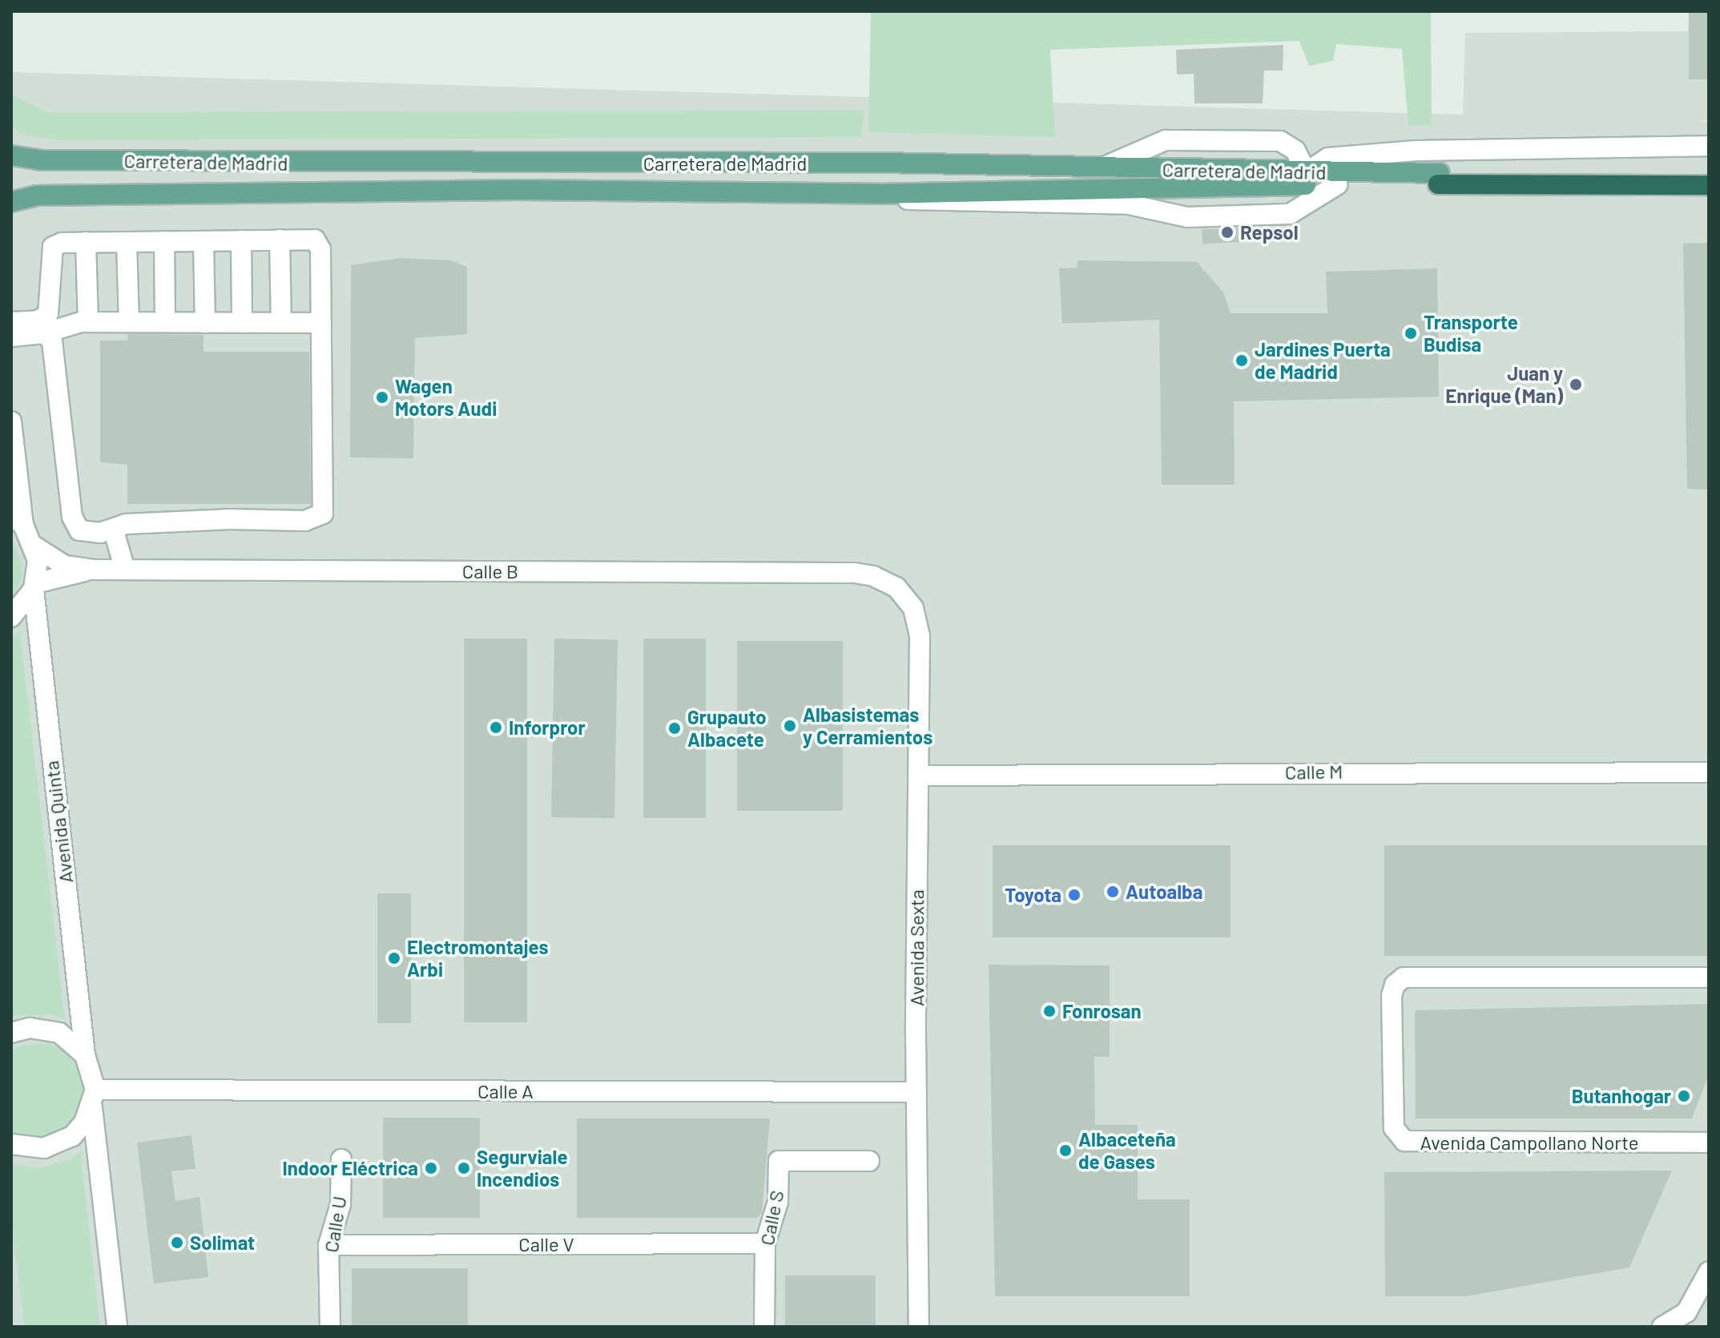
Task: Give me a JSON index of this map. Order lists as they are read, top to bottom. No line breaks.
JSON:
{"streets":{"main road":["Carretera de Madrid"],"street":["Calle B","Calle M","Avenida Quinta","Avenida Sexta","Calle A","Avenida Campollano Norte","Calle S","Calle U","Calle V"]},"crossings":[["Calle B","Avenida Quinta"],["Calle B","Avenida Sexta"],["Calle M","Avenida Sexta"],["Avenida Quinta","Calle A"],["Avenida Sexta","Calle A"],["Calle S","Calle V"],["Calle U","Calle V"]],"places":["Repsol","Transporte Budisa","Jardines Puerta de Madrid","Juan y Enrique (Man)","Wagen Motors Audi","Albasistemas y Cerramientos","Inforpror","Grupauto Albacete","Autoalba","Toyota","Electromontajes Arbi","Fonrosan","Butanhogar","Albaceteña de Gases","Indoor Eléctrica","Segurviale Incendios","Solimat"]}
